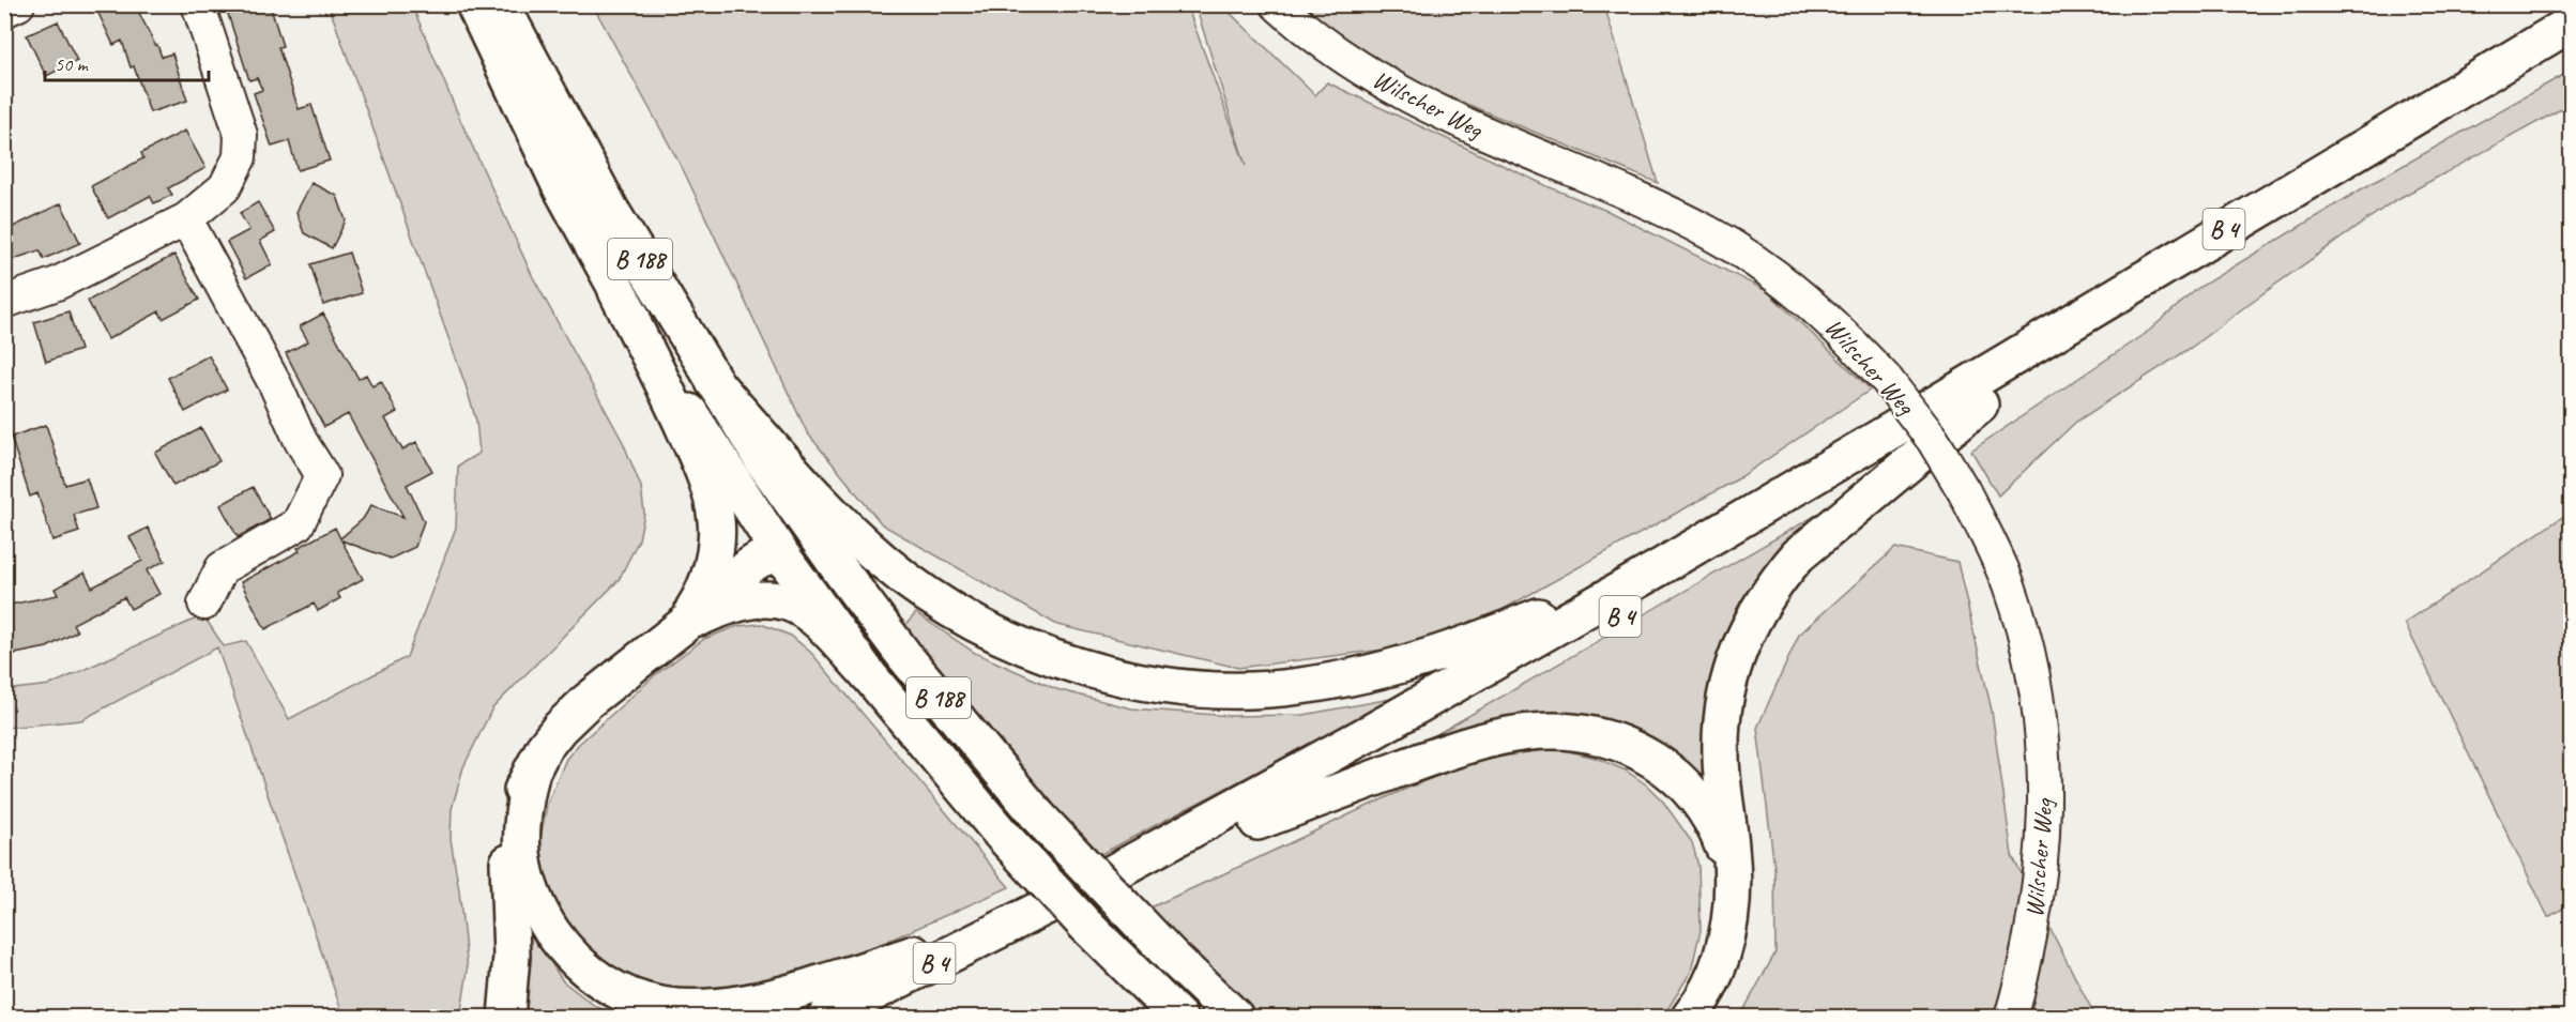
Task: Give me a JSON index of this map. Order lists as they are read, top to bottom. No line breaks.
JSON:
{"streets":{"main road":["B 4","B 188"],"street":["Wilscher Weg"]},"scale_bar":"50 m"}
